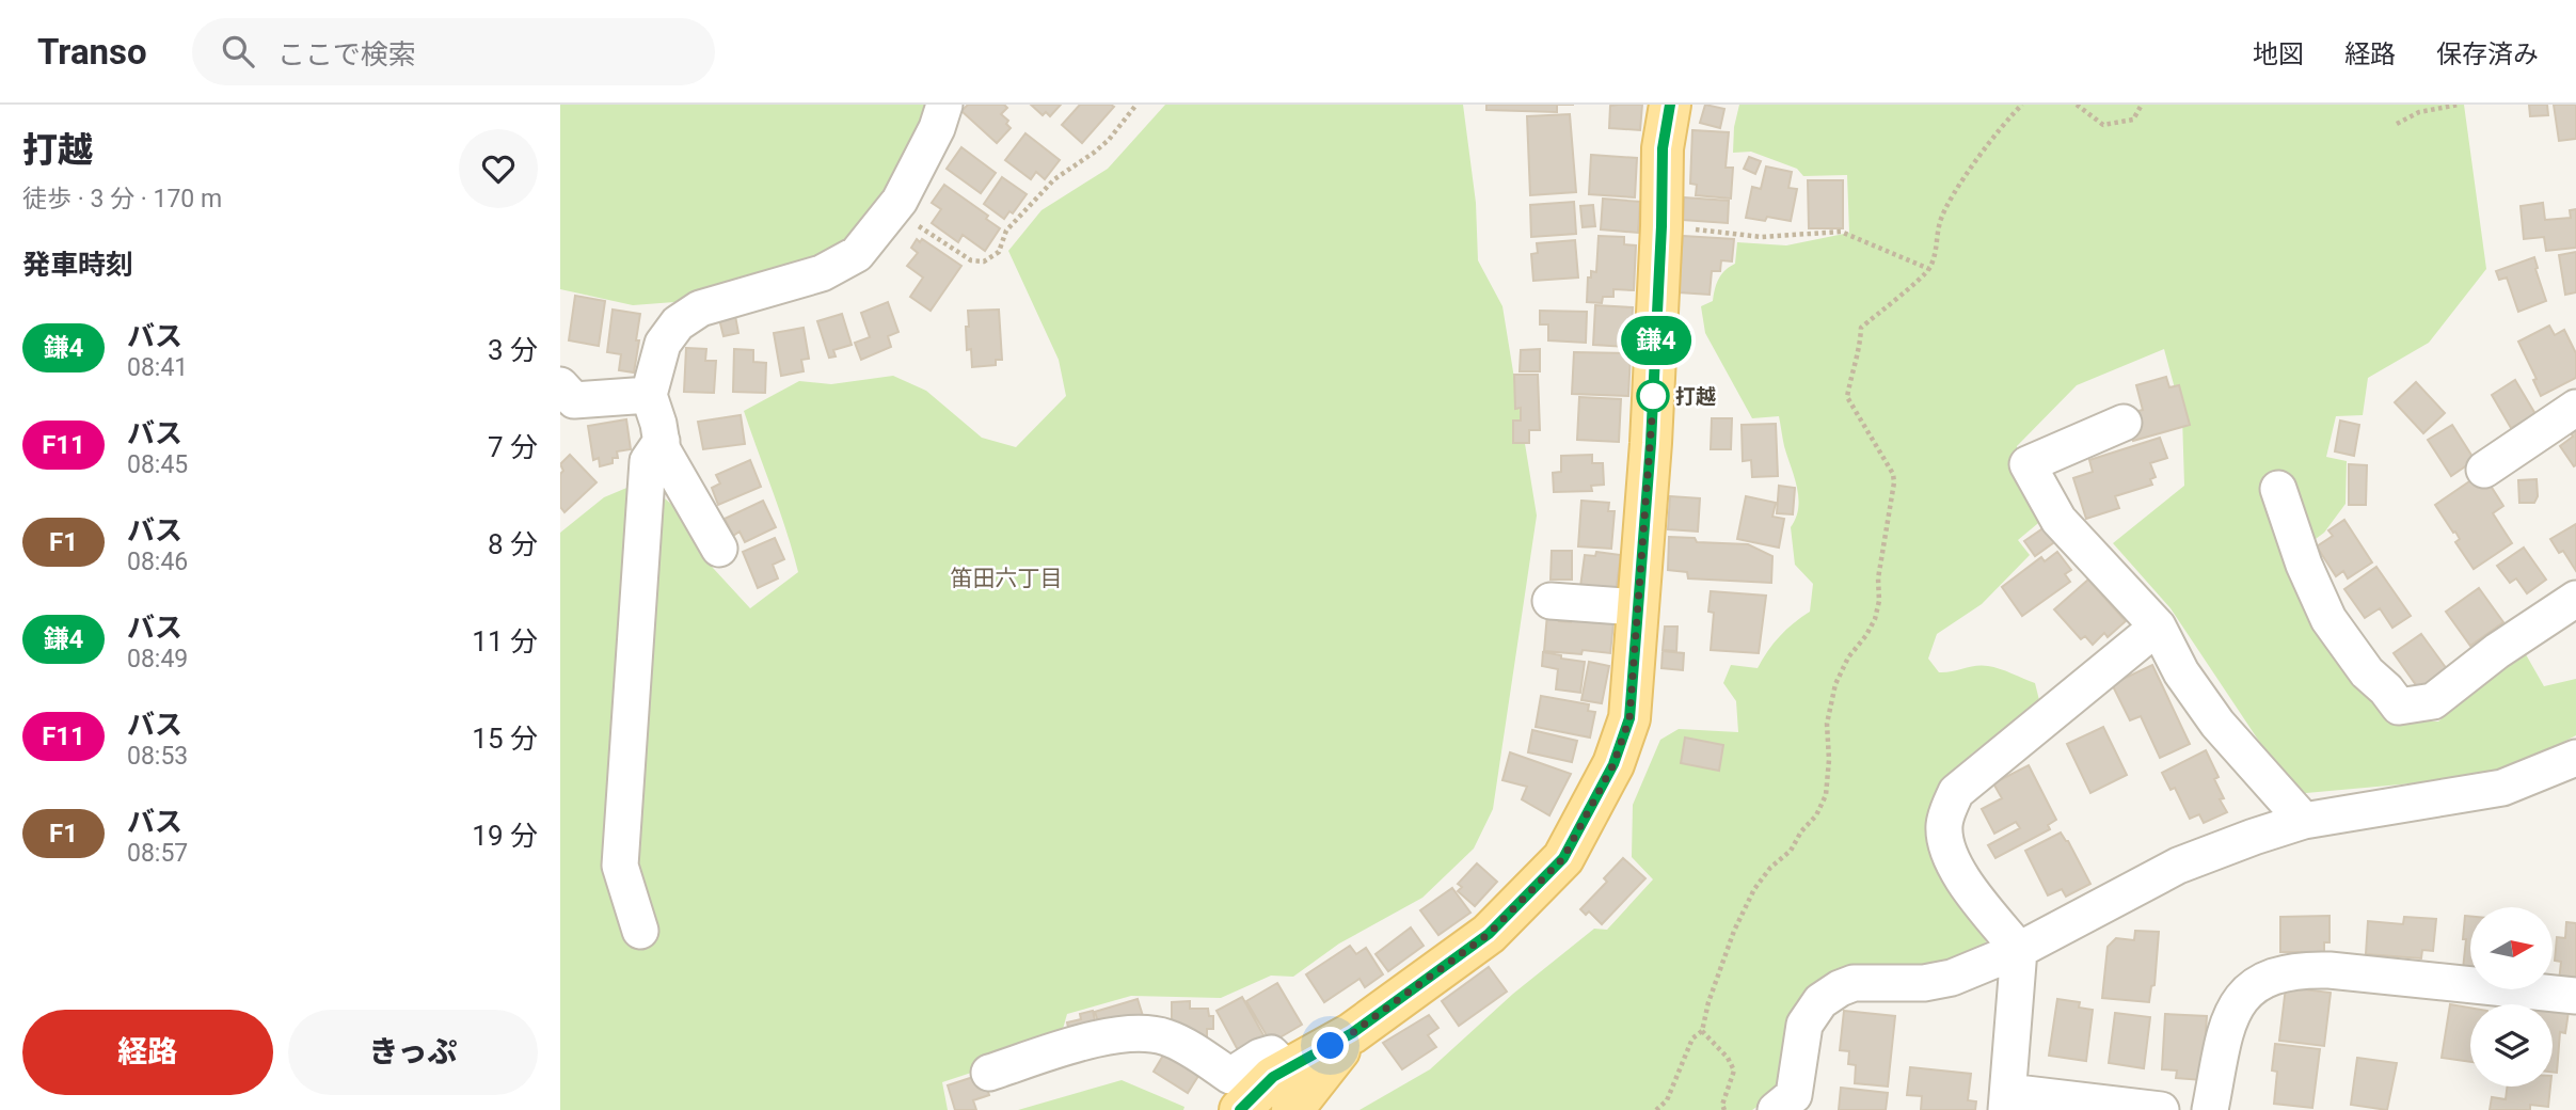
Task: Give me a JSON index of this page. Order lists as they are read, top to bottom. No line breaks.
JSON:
{"districts":["笛田六丁目"],"places":["打越"],"lines":["bus line 鎌4"],"north":"right","page":{"header":"Transo","search":"ここで検索","nav":["地図","経路","保存済み"],"heading":[["打越","徒歩 · 3 分 · 170 m"],"発車時刻"],"on_map":"鎌4","list":[{"mark":"鎌4","name":"バス","note":"08:41","value":"3 分"},{"mark":"F11","name":"バス","note":"08:45","value":"7 分"},{"mark":"F1","name":"バス","note":"08:46","value":"8 分"},{"mark":"鎌4","name":"バス","note":"08:49","value":"11 分"},{"mark":"F11","name":"バス","note":"08:53","value":"15 分"},{"mark":"F1","name":"バス","note":"08:57","value":"19 分"}],"buttons":["経路","きっぷ"]}}
